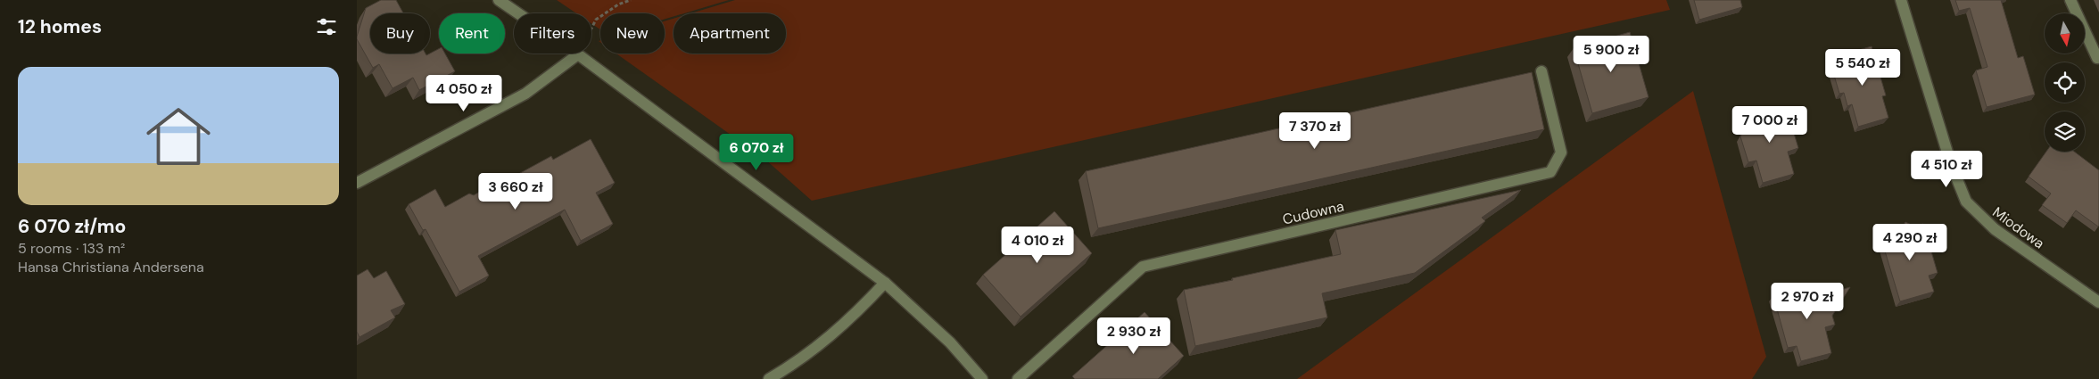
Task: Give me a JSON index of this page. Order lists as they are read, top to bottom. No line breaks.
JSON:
{"streets":{"street":["Cudowna","Miodowa"]},"north":"bottom","page":{"heading":"12 homes","chip":["Buy","Rent","Filters","New","Apartment"],"price":["5 900 zł","5 540 zł","4 050 zł","7 000 zł","7 370 zł","6 070 zł","4 510 zł","3 660 zł","4 290 zł","4 010 zł","2 970 zł","2 930 zł"],"list":[{"name":"6 070 zł/mo","note":"5 rooms · 133 m² · Hansa Christiana Andersena"}]}}
